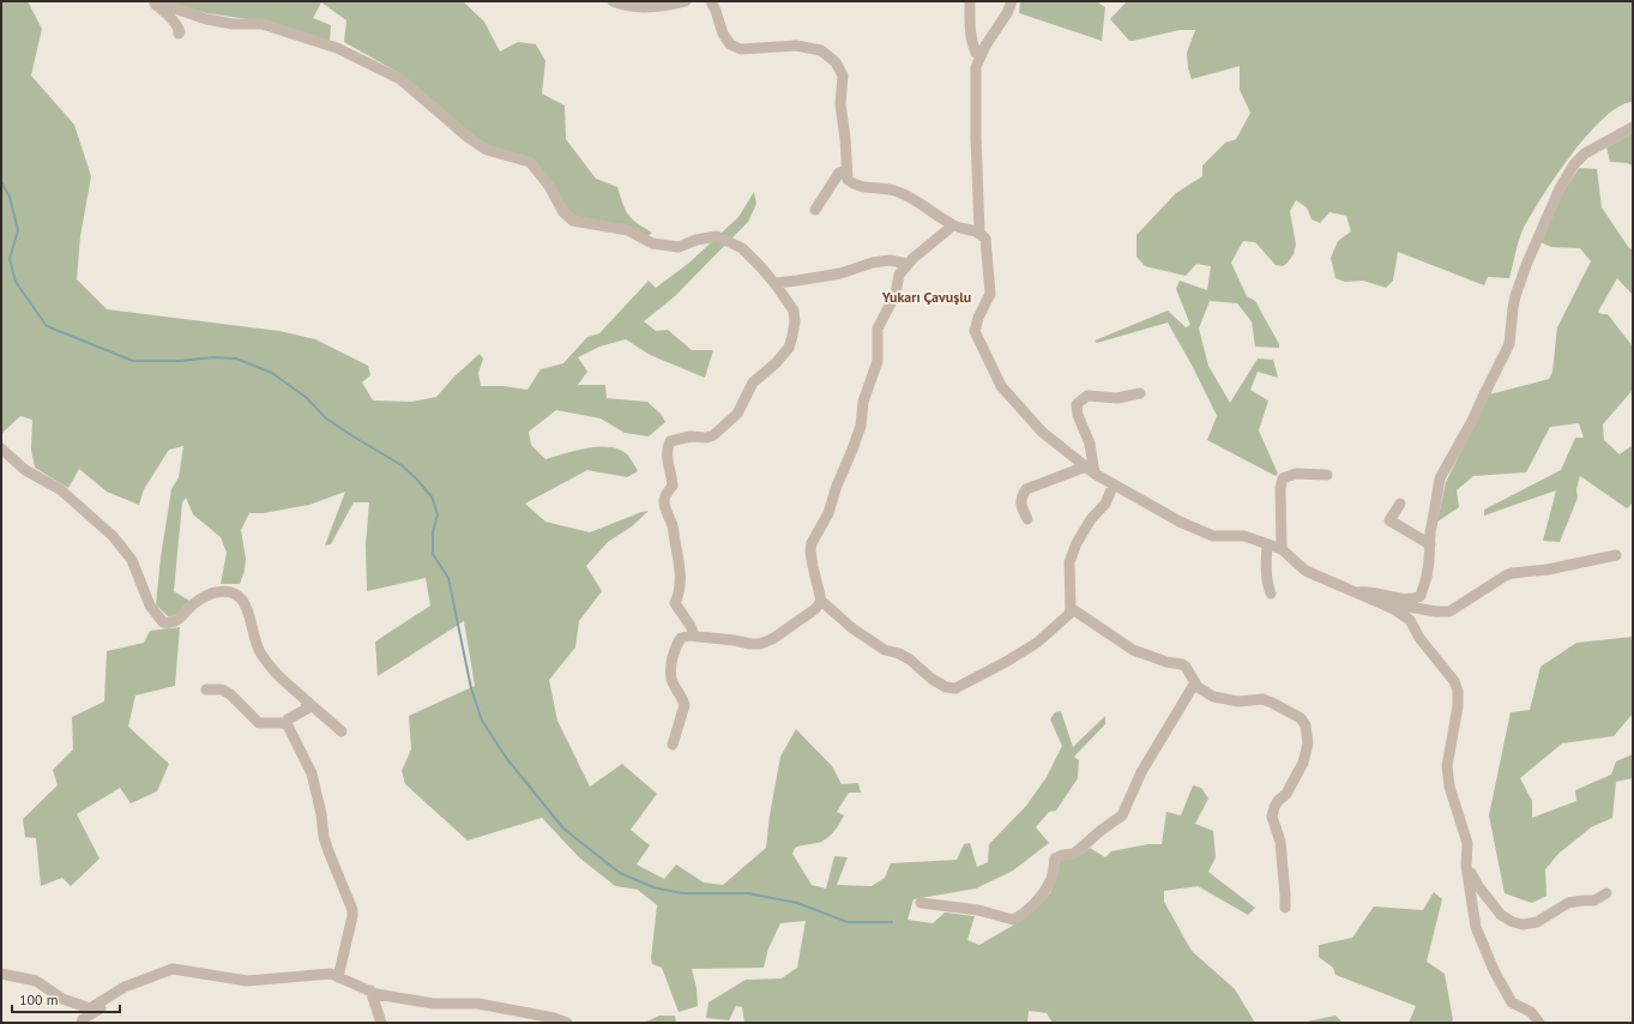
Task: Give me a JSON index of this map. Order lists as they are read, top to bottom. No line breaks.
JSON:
{"districts":["Yukarı Çavuşlu"],"scale_bar":"100 m"}
